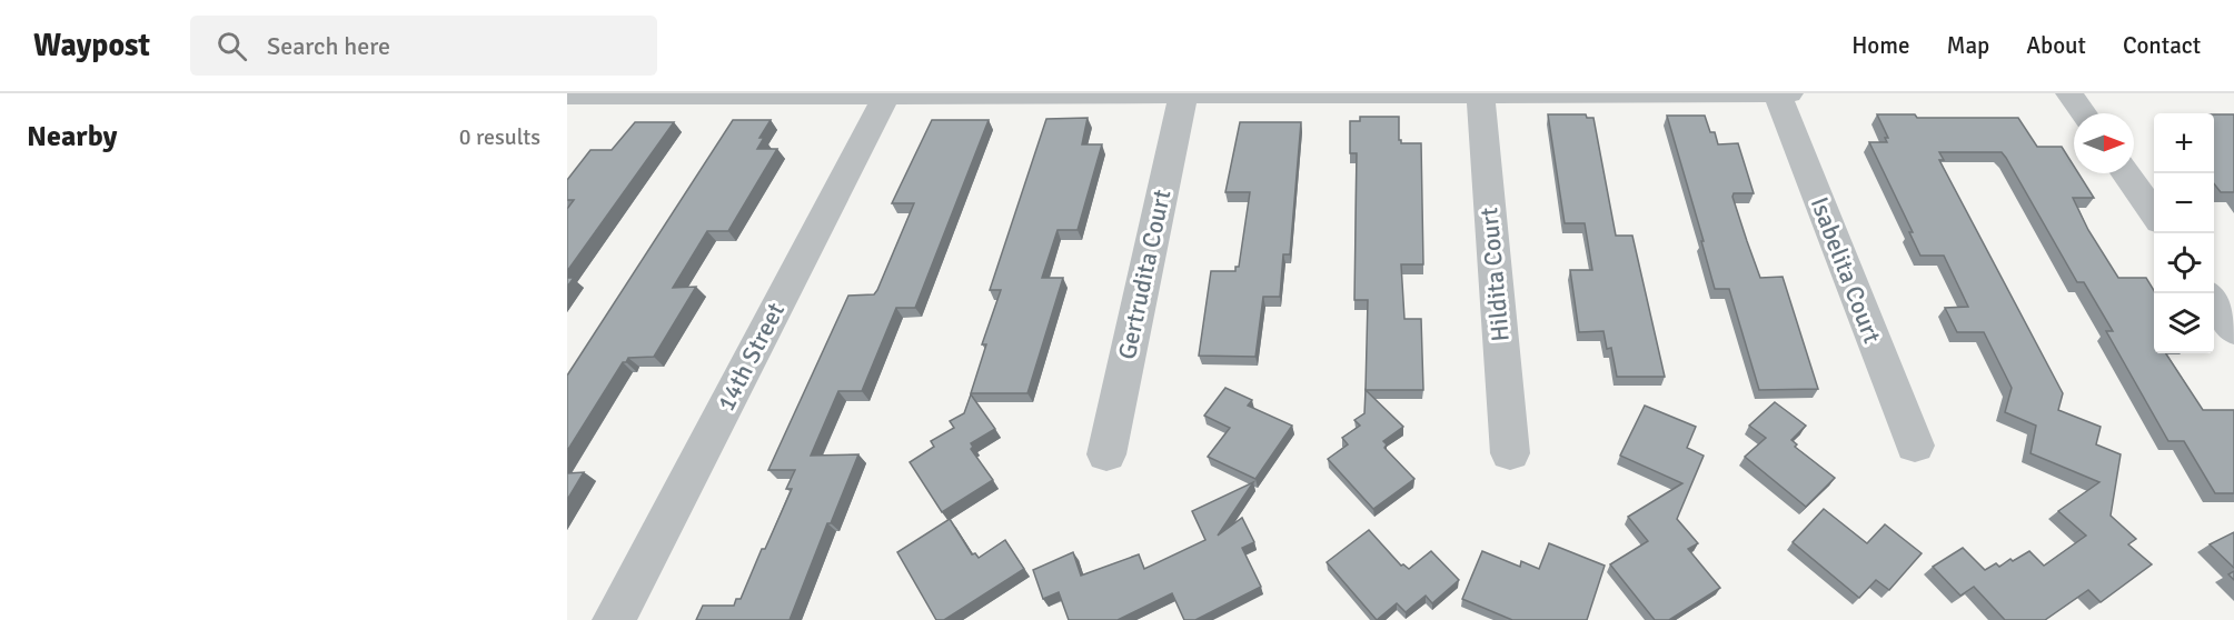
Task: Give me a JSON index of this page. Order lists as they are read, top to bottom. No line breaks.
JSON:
{"streets":{"street":["Isabelita Court","Gertrudita Court","Hildita Court","14th Street"]},"north":"right","page":{"header":"Waypost","search":"Search here","nav":["Home","Map","About","Contact"],"heading":["Nearby","0 results"],"map_buttons":["+","−"]}}
